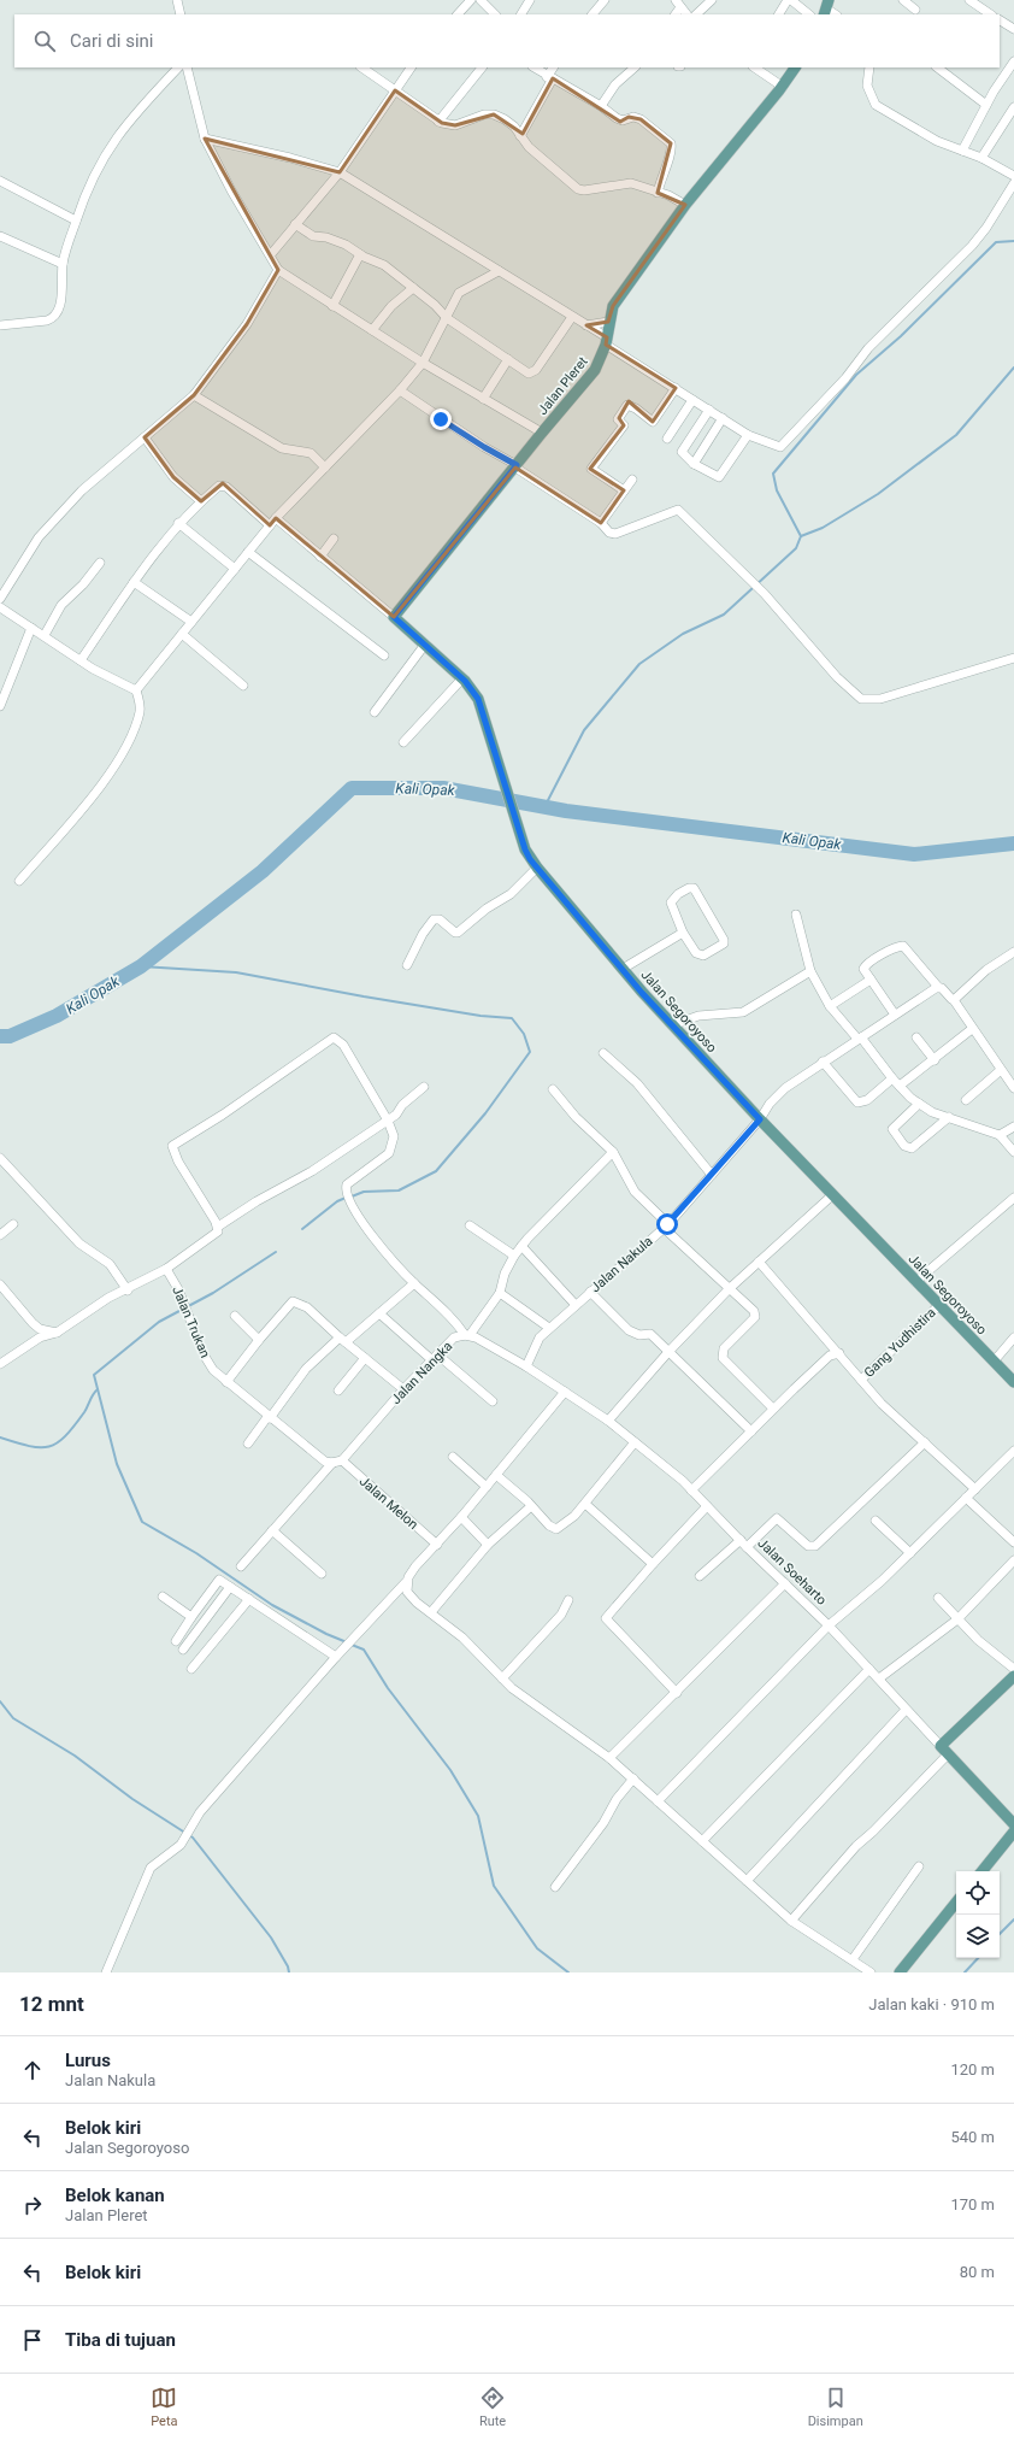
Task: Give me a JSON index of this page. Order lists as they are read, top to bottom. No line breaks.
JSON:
{"streets":{"main road":["Jalan Pleret","Jalan Segoroyoso","Jalan Soeharto"],"street":["Jalan Nakula","Jalan Trukan","Gang Yudhistira","Jalan Nangka","Jalan Melon"]},"crossings":[["Jalan Pleret","Jalan Segoroyoso"],["Jalan Segoroyoso","Jalan Nakula"],["Jalan Segoroyoso","Gang Yudhistira"],["Jalan Nakula","Jalan Nangka"],["Jalan Nakula","Jalan Soeharto"],["Jalan Trukan","Jalan Nangka"],["Jalan Trukan","Jalan Melon"],["Jalan Nangka","Jalan Melon"],["Jalan Nangka","Jalan Soeharto"]],"water":["Kali Opak"],"page":{"search":"Cari di sini","heading":["12 mnt","Jalan kaki · 910 m"],"list":[["Lurus","Jalan Nakula","120 m"],["Belok kiri","Jalan Segoroyoso","540 m"],["Belok kanan","Jalan Pleret","170 m"],["Belok kiri","80 m"],"Tiba di tujuan"],"nav":["Peta","Rute","Disimpan"]}}
